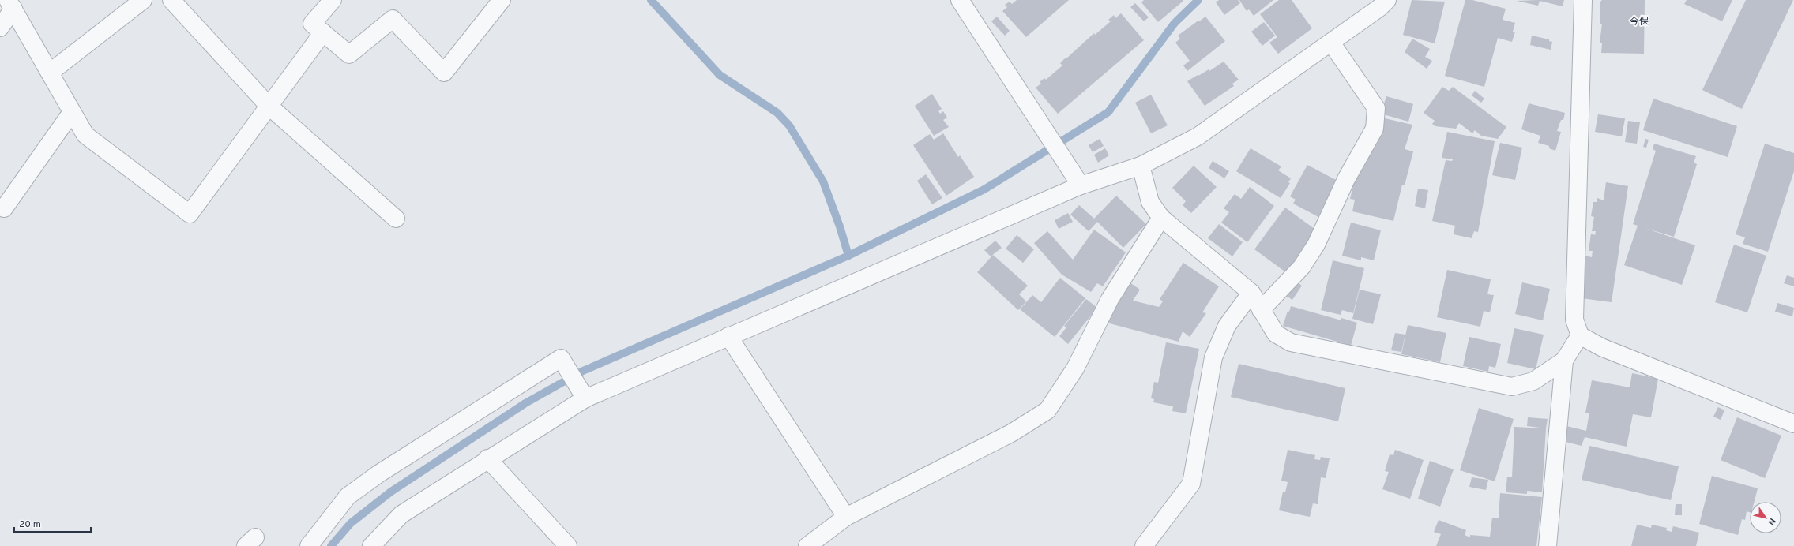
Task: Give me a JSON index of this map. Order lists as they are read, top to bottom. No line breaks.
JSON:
{"districts":["今保"],"scale_bar":"20 m","north":"bottom right"}
